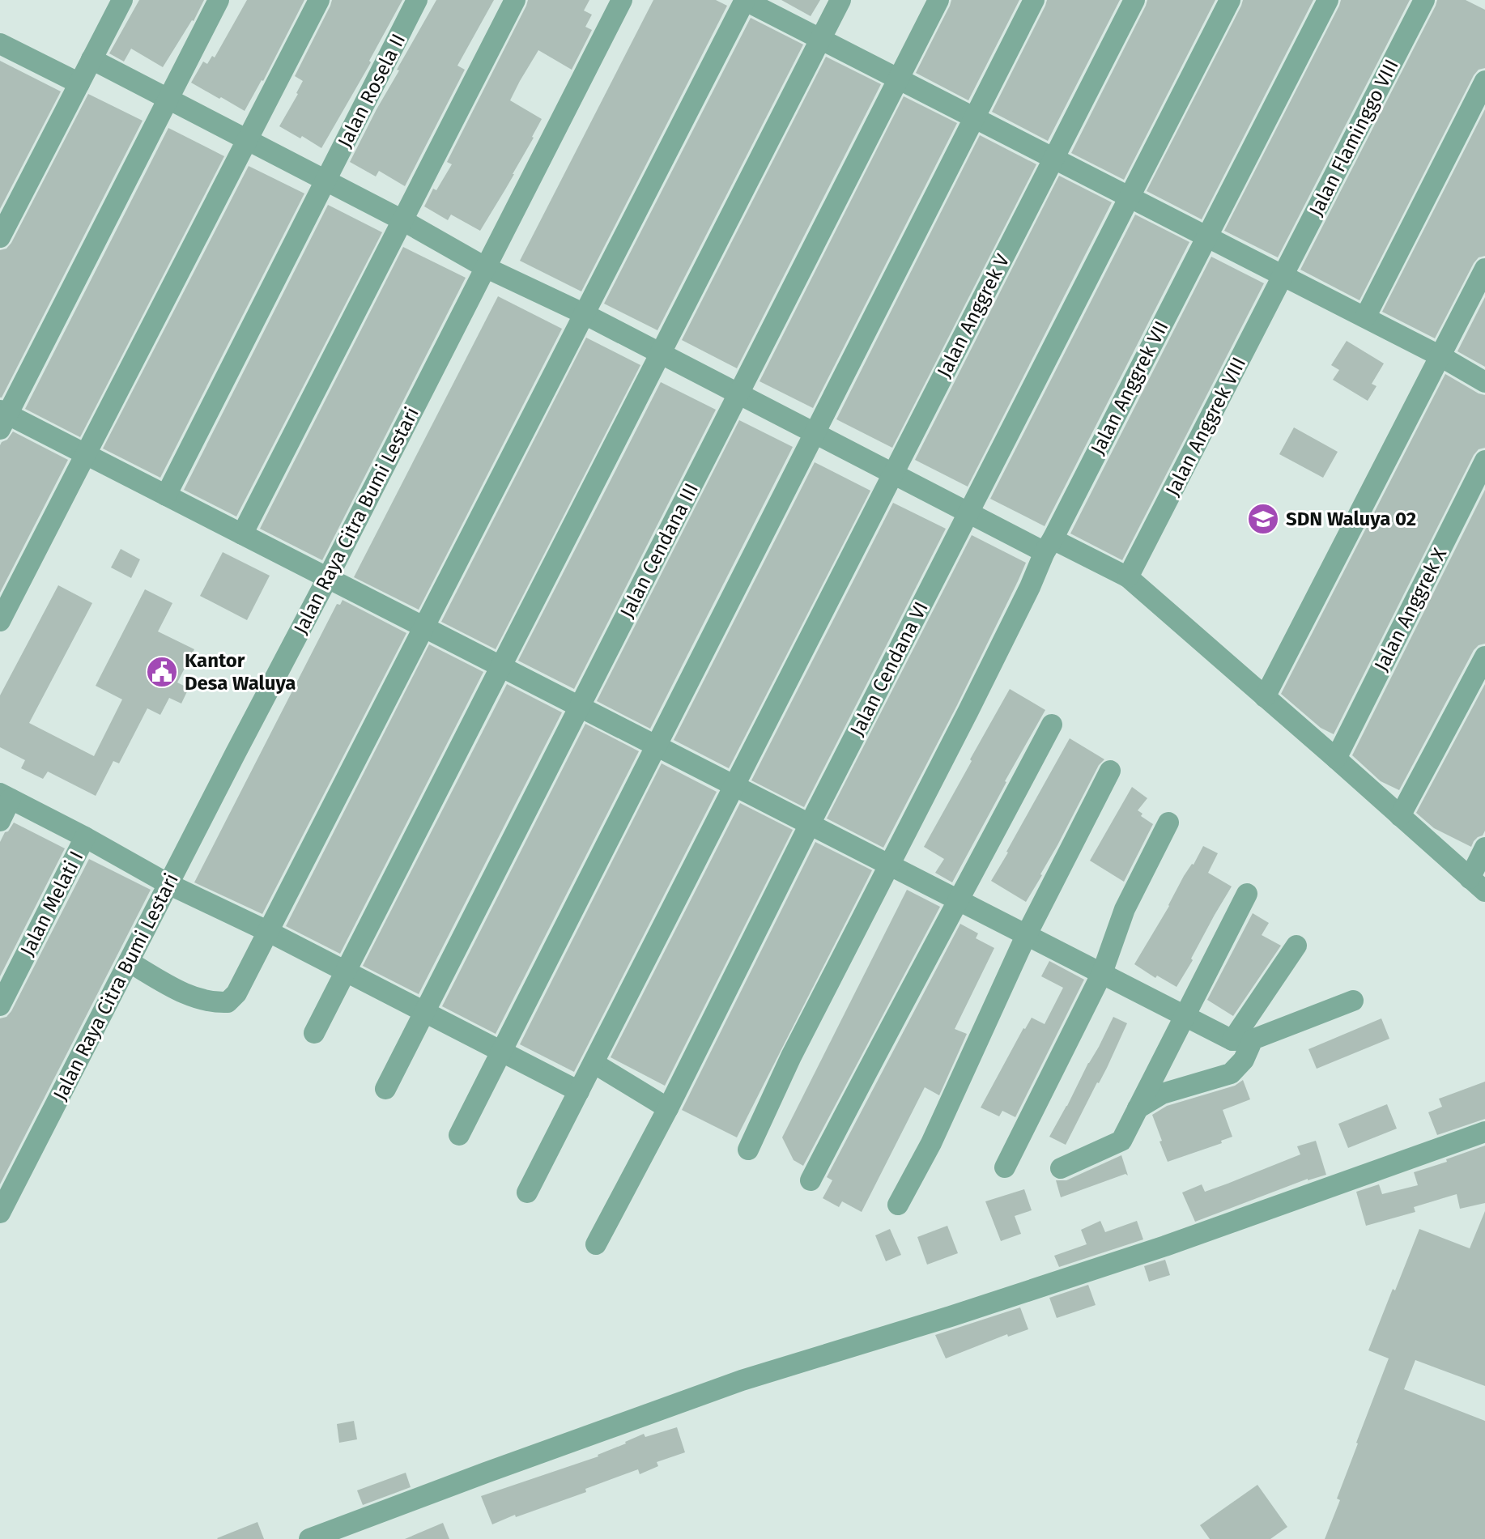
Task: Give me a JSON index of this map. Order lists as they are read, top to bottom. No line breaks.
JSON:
{"streets":{"street":["Jalan Rosela II","Jalan Flaminggo VIII","Jalan Anggrek V","Jalan Anggrek VII","Jalan Anggrek VIII","Jalan Raya Citra Bumi Lestari","Jalan Cendana III","Jalan Anggrek X","Jalan Cendana VI","Jalan Melati I"]},"crossings":[["Jalan Flaminggo VIII","Jalan Anggrek VIII"]],"places":{"school or university":["SDN Waluya 02"],"public building":["Kantor Desa Waluya"]}}
